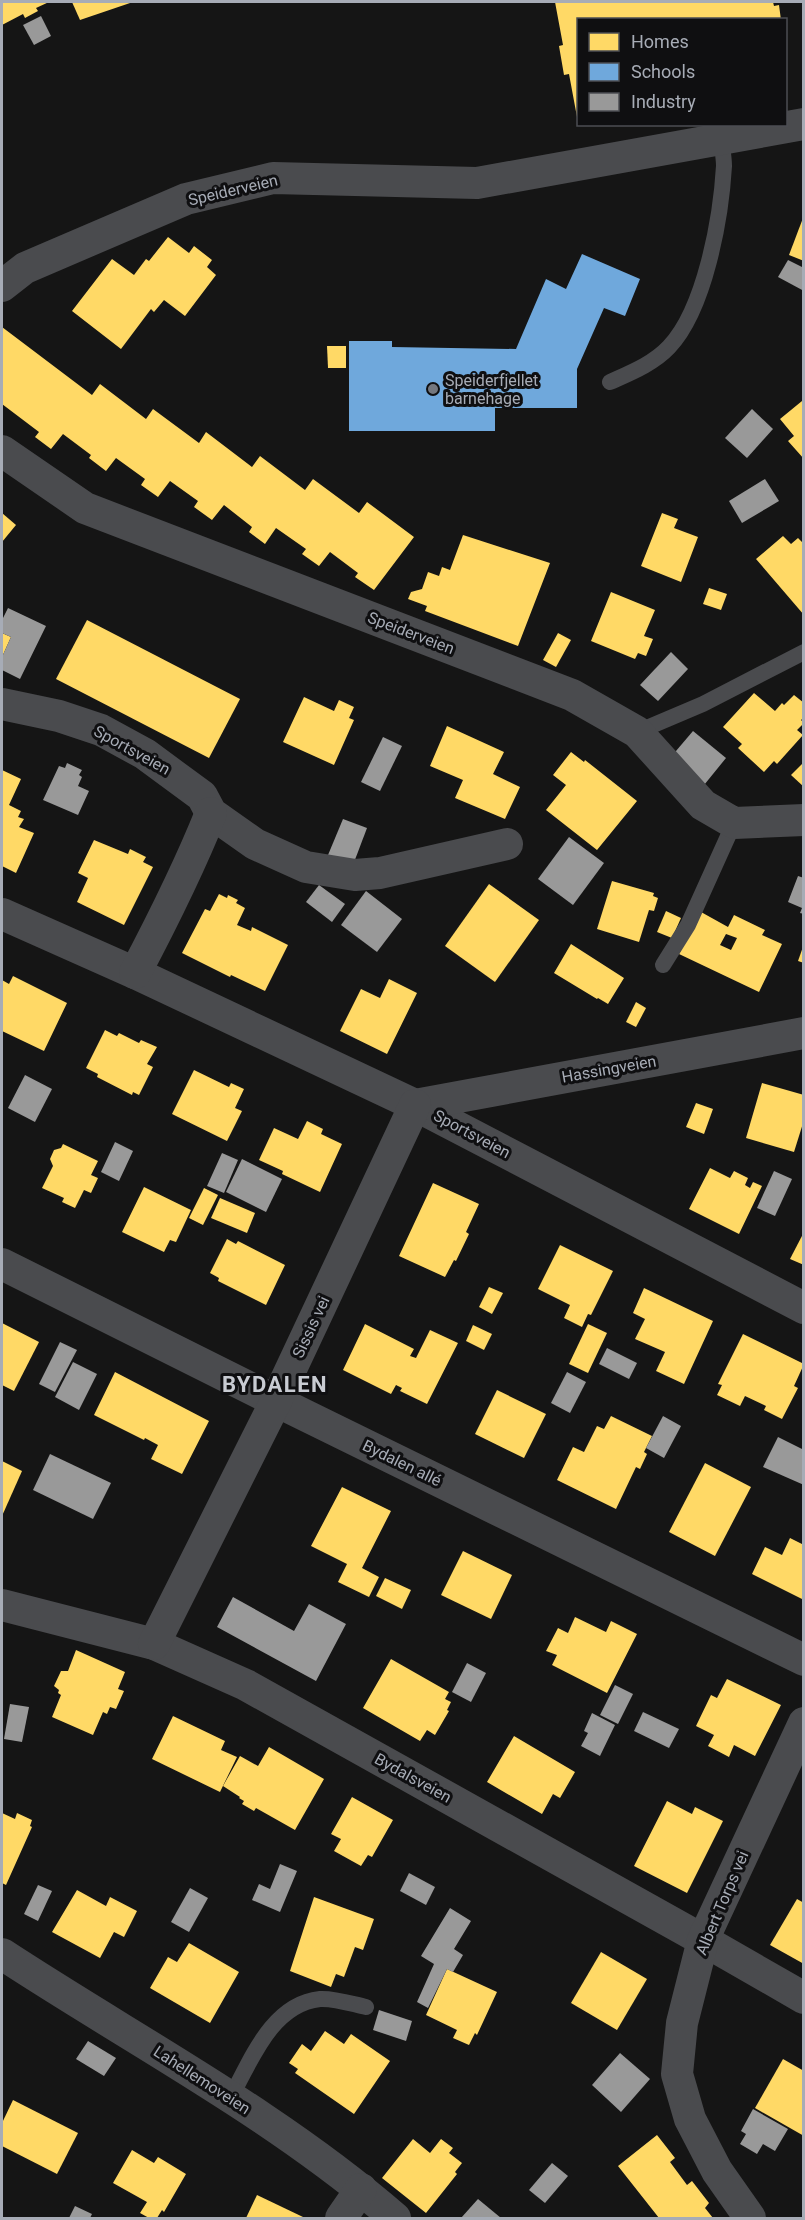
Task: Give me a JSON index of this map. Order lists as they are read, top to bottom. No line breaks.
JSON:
{"streets":{"street":["Speiderveien","Sportsveien","Hassingveien","Sissis vei","Bydalen allé","Bydalsveien","Albert Torps vei","Lahellemoveien"]},"crossings":[["Sportsveien","Hassingveien"],["Sportsveien","Sissis vei"],["Hassingveien","Sissis vei"],["Sissis vei","Bydalen allé"],["Sissis vei","Bydalsveien"],["Bydalsveien","Albert Torps vei"]],"districts":["BYDALEN"],"places":["Speiderfjellet barnehage"],"legend":["Homes","Schools","Industry"]}
